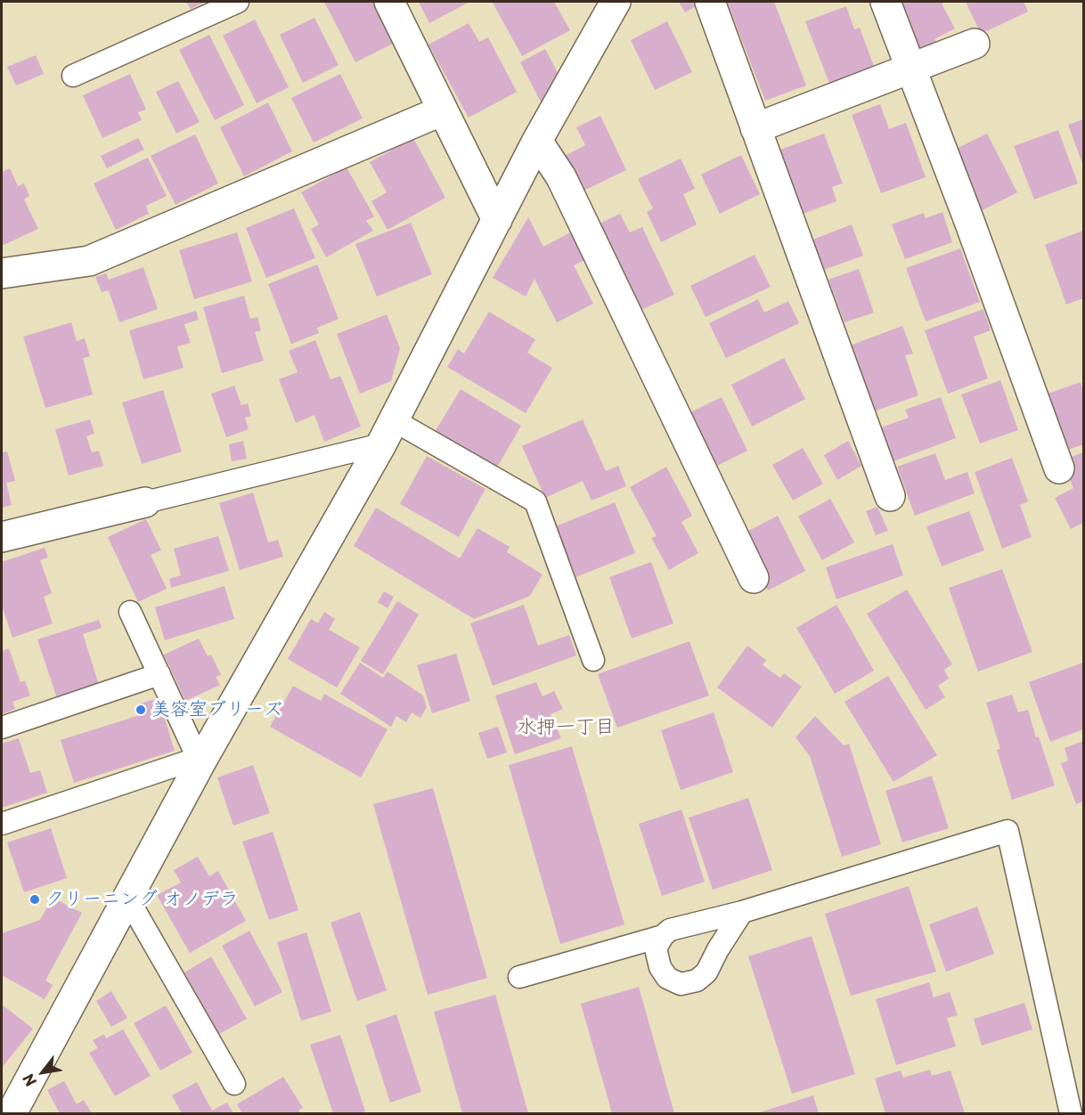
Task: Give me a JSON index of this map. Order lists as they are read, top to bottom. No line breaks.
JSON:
{"districts":["水押一丁目"],"places":["美容室ブリーズ","クリーニング オノデラ"],"north":"bottom left"}
